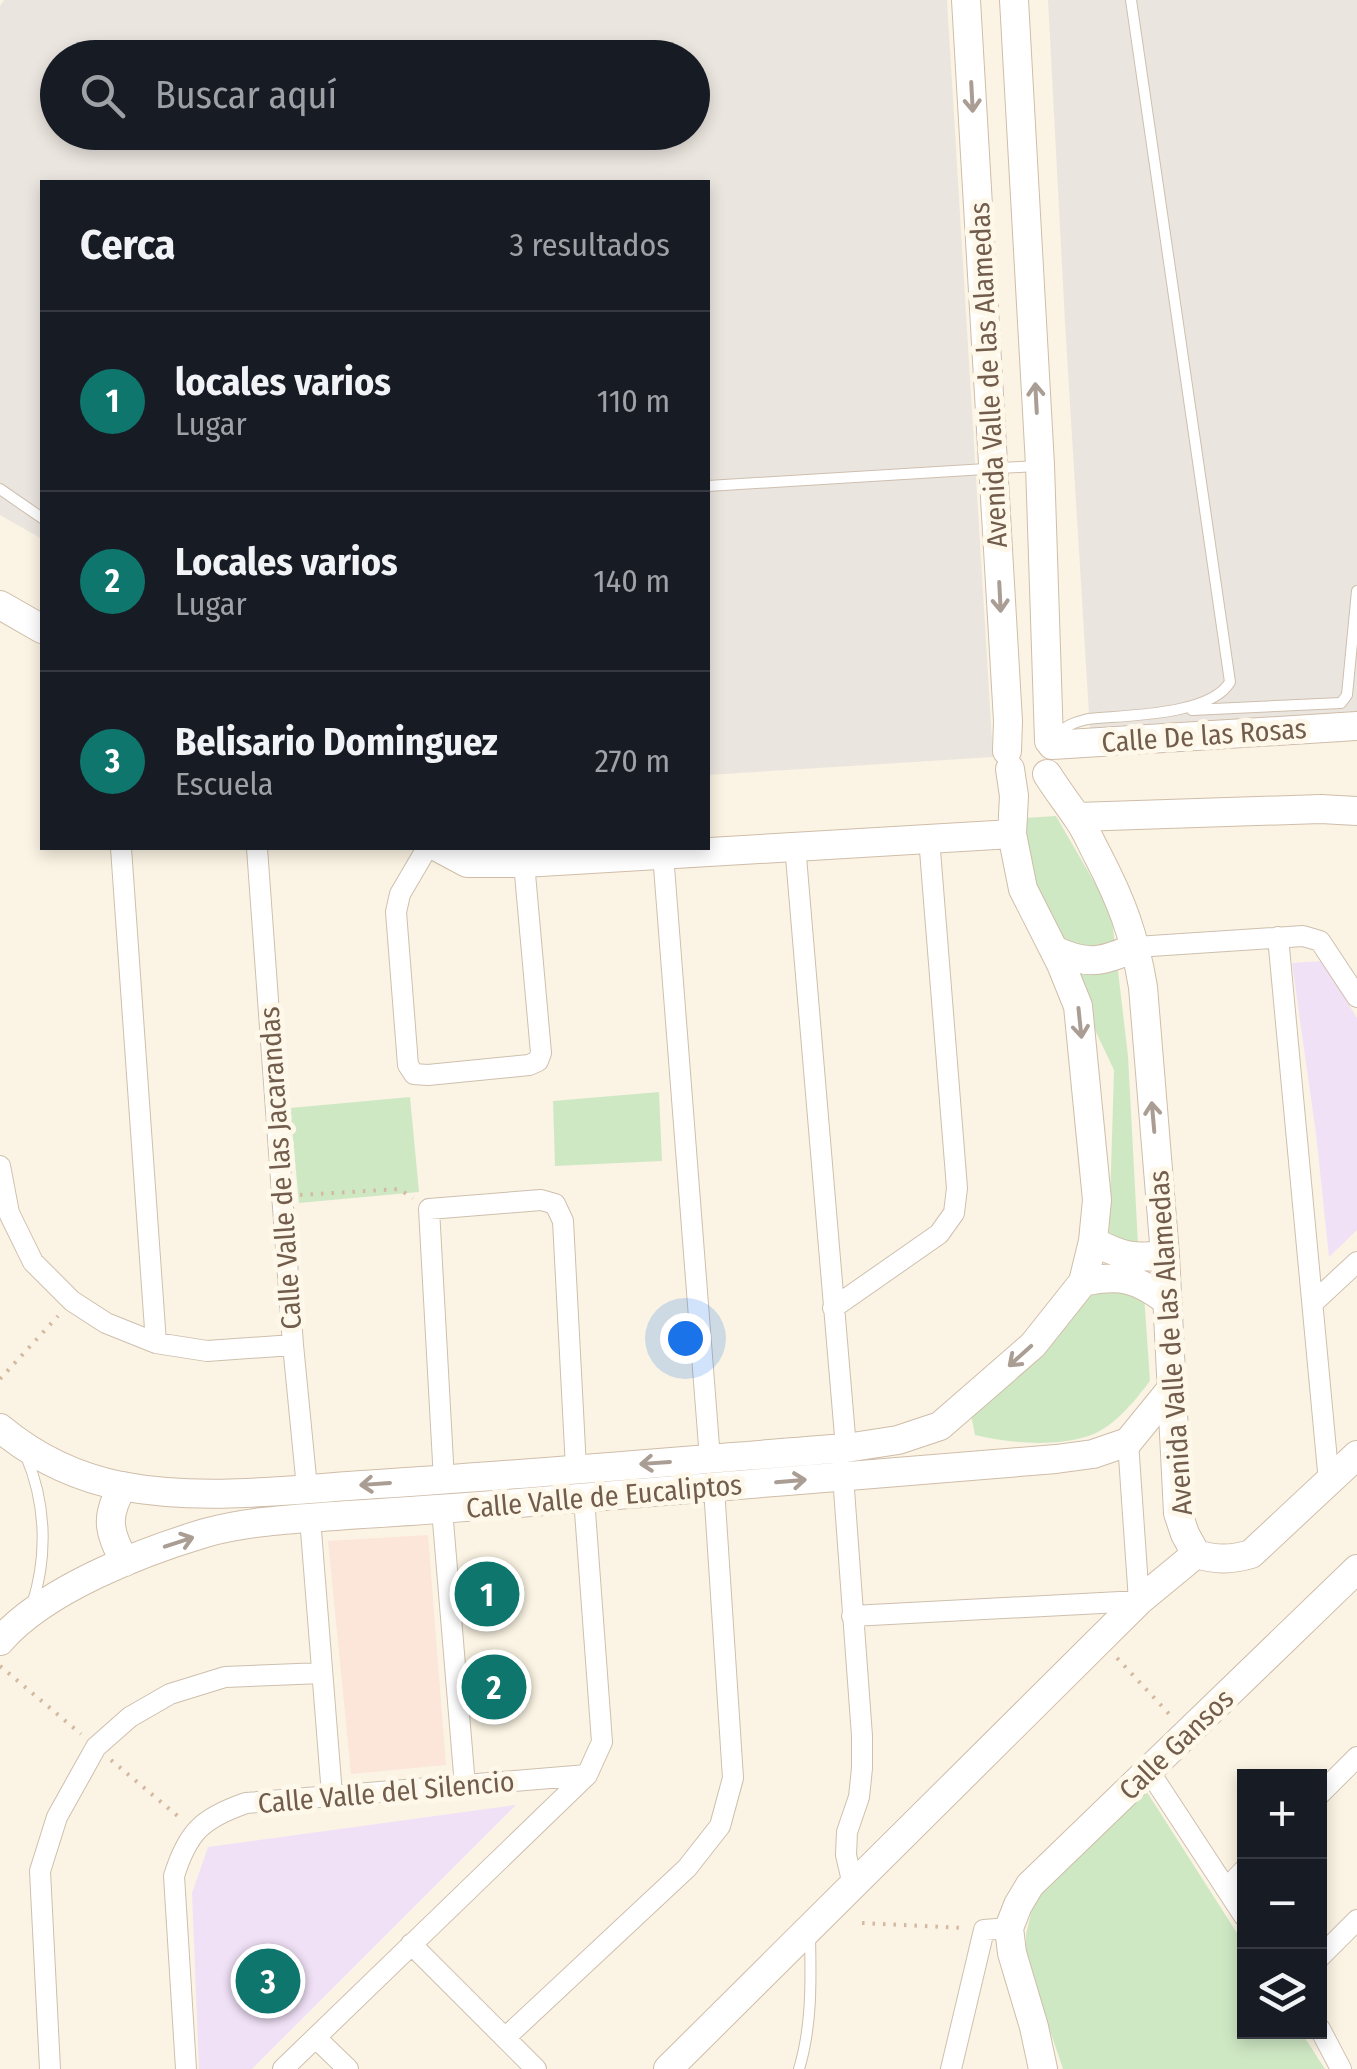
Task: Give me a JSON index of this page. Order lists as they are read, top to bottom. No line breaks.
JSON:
{"streets":{"street":["Avenida Valle de las Alamedas","Calle De las Rosas","Calle Valle de las Jacarandas","Calle Valle de Eucaliptos","Calle Gansos","Calle Valle del Silencio"]},"crossings":[["Avenida Valle de las Alamedas","Calle De las Rosas"],["Avenida Valle de las Alamedas","Calle Valle de Eucaliptos"],["Calle Valle de las Jacarandas","Calle Valle de Eucaliptos"],["Calle Valle de Eucaliptos","Calle Valle del Silencio"]],"page":{"search":"Buscar aquí","heading":["Cerca","3 resultados"],"list":[{"mark":"1","name":"locales varios","note":"Lugar","value":"110 m"},{"mark":"2","name":"Locales varios","note":"Lugar","value":"140 m"},{"mark":"3","name":"Belisario Dominguez","note":"Escuela","value":"270 m"}],"pins":["1","2","3"],"map_buttons":["+","−"]}}
